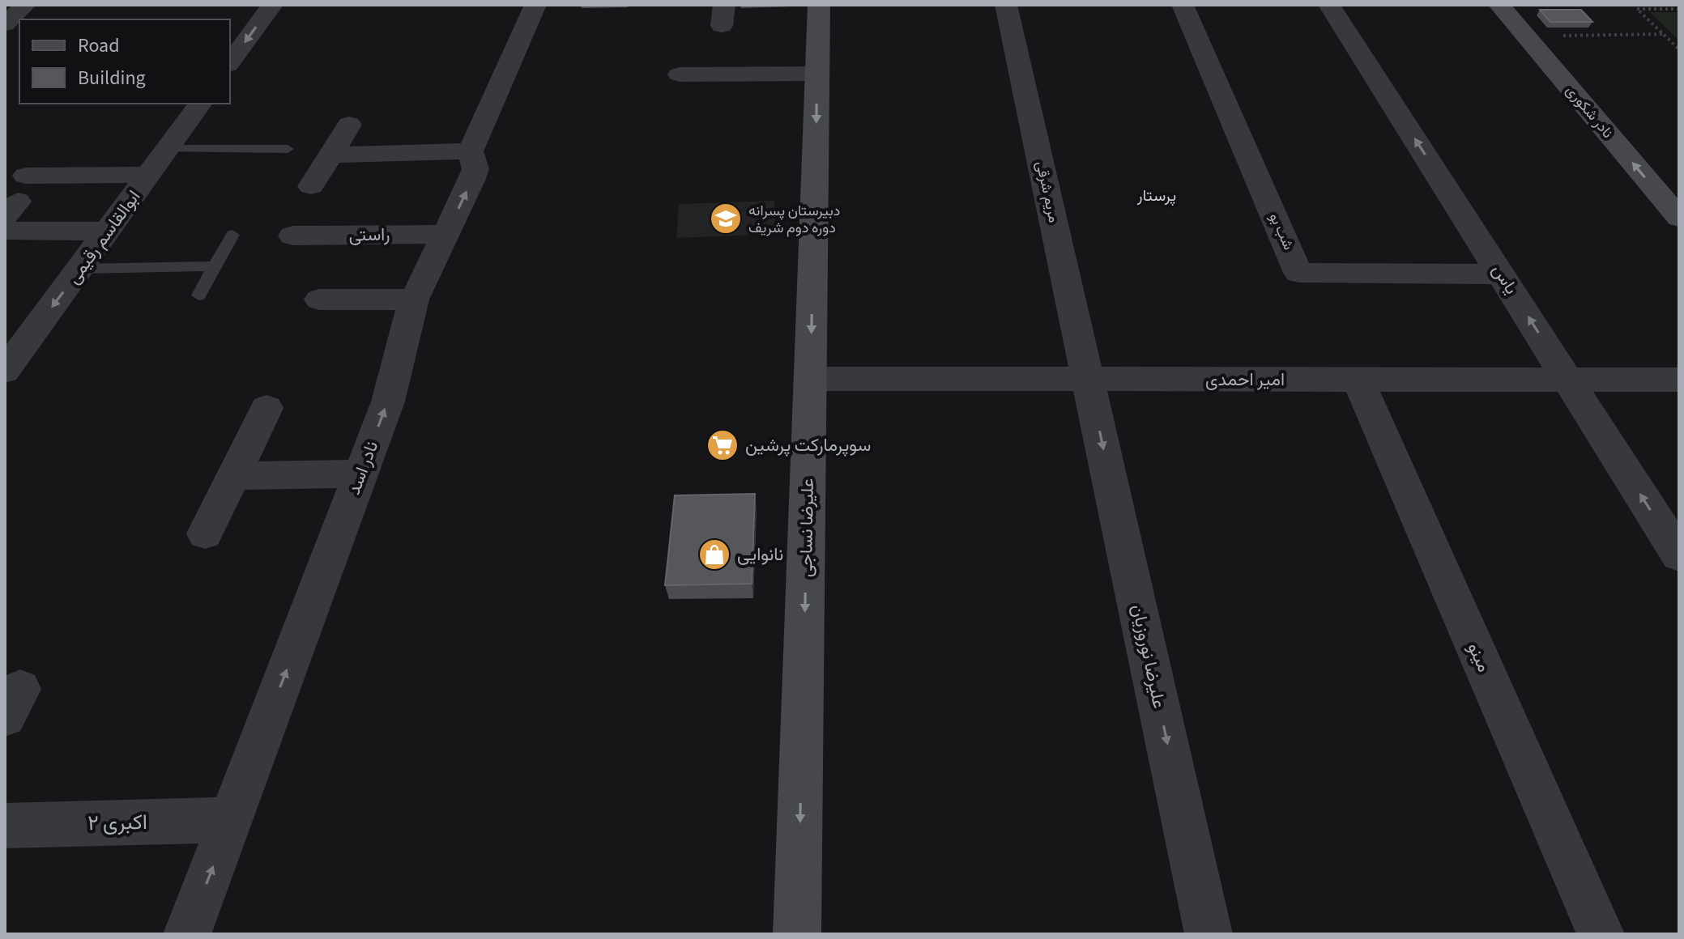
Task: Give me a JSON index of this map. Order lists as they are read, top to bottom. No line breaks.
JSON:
{"streets":{"street":["نادر شکوری","مریم شرقی","شب بو","راستی","ابوالقاسم رقیمی","یاس","امیر احمدی","نادر اسد","علیرضا نساجی","علیرضا نوروزیان","مینو","اکبری ۲"]},"crossings":[["مریم شرقی","امیر احمدی"],["مریم شرقی","علیرضا نوروزیان"],["شب بو","یاس"],["راستی","نادر اسد"],["یاس","امیر احمدی"],["امیر احمدی","علیرضا نساجی"],["امیر احمدی","علیرضا نوروزیان"],["امیر احمدی","مینو"],["نادر اسد","اکبری ۲"]],"one_way":["نادر شکوری","یاس","نادر اسد","علیرضا نساجی","علیرضا نوروزیان"],"districts":["پرستار"],"places":{"school or university":["دبیرستان پسرانه دوره دوم شریف"],"supermarket":["سوپرمارکت پرشین"],"shop":["نانوایی"]},"legend":["Road","Building"]}
